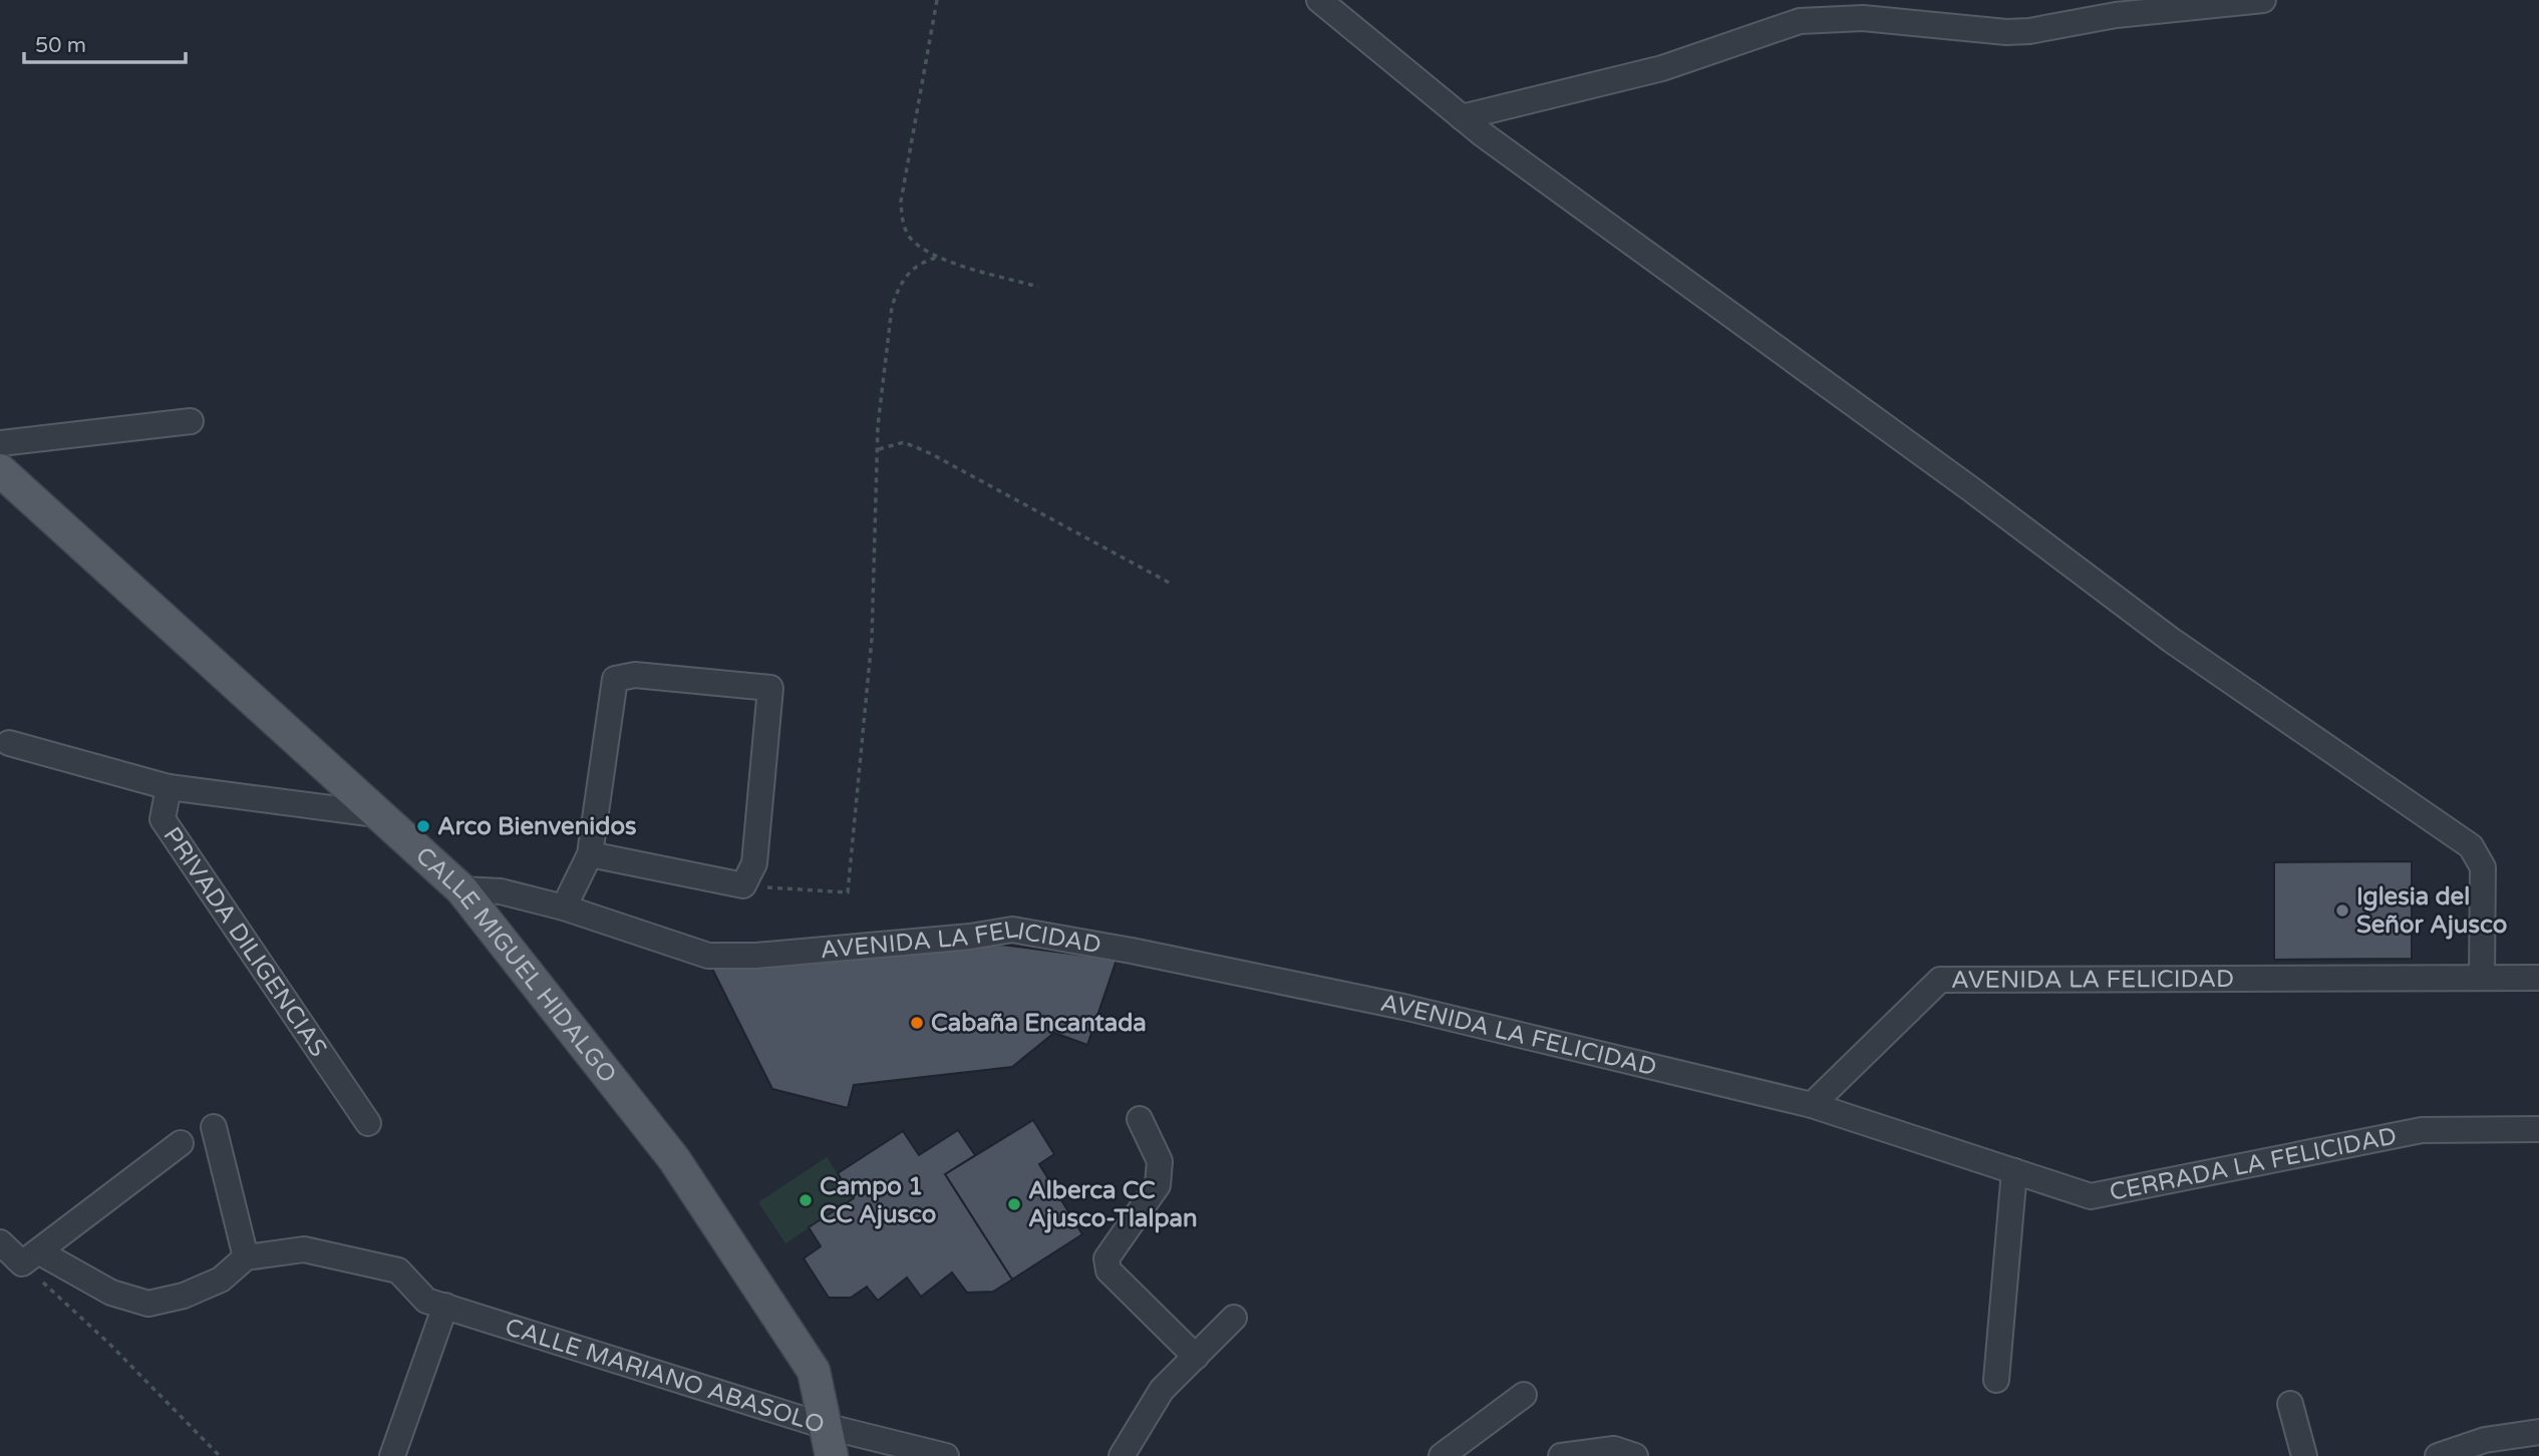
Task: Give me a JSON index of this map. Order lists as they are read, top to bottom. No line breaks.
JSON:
{"streets":{"main road":["CALLE MIGUEL HIDALGO"],"street":["PRIVADA DILIGENCIAS","AVENIDA LA FELICIDAD","CERRADA LA FELICIDAD","CALLE MARIANO ABASOLO"]},"crossings":[["AVENIDA LA FELICIDAD","CALLE MIGUEL HIDALGO"],["AVENIDA LA FELICIDAD","CERRADA LA FELICIDAD"],["CALLE MIGUEL HIDALGO","CALLE MARIANO ABASOLO"]],"places":["Arco Bienvenidos","Iglesia del Señor Ajusco","Cabaña Encantada","Campo 1 CC Ajusco","Alberca CC Ajusco-Tlalpan"],"scale_bar":"50 m"}
